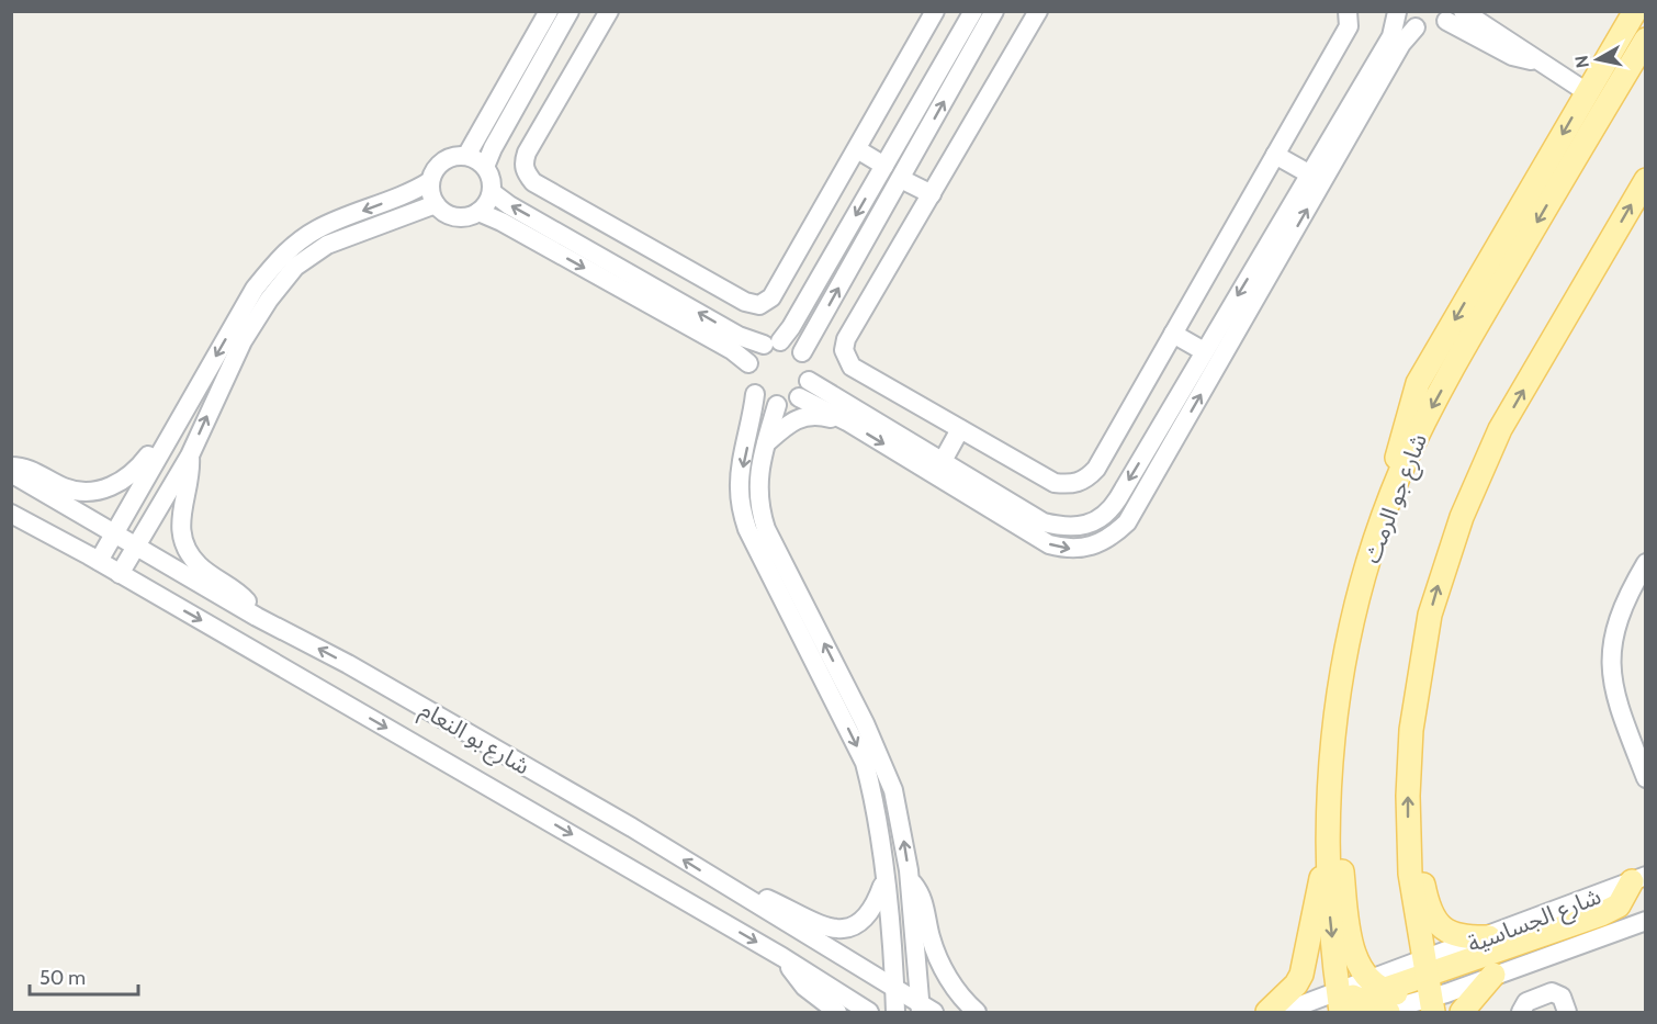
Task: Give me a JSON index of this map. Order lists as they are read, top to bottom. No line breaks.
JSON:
{"streets":{"main road":["شارع جو الرمث"],"street":["شارع بو النعام","شارع الجساسية"]},"scale_bar":"50 m","north":"left"}
